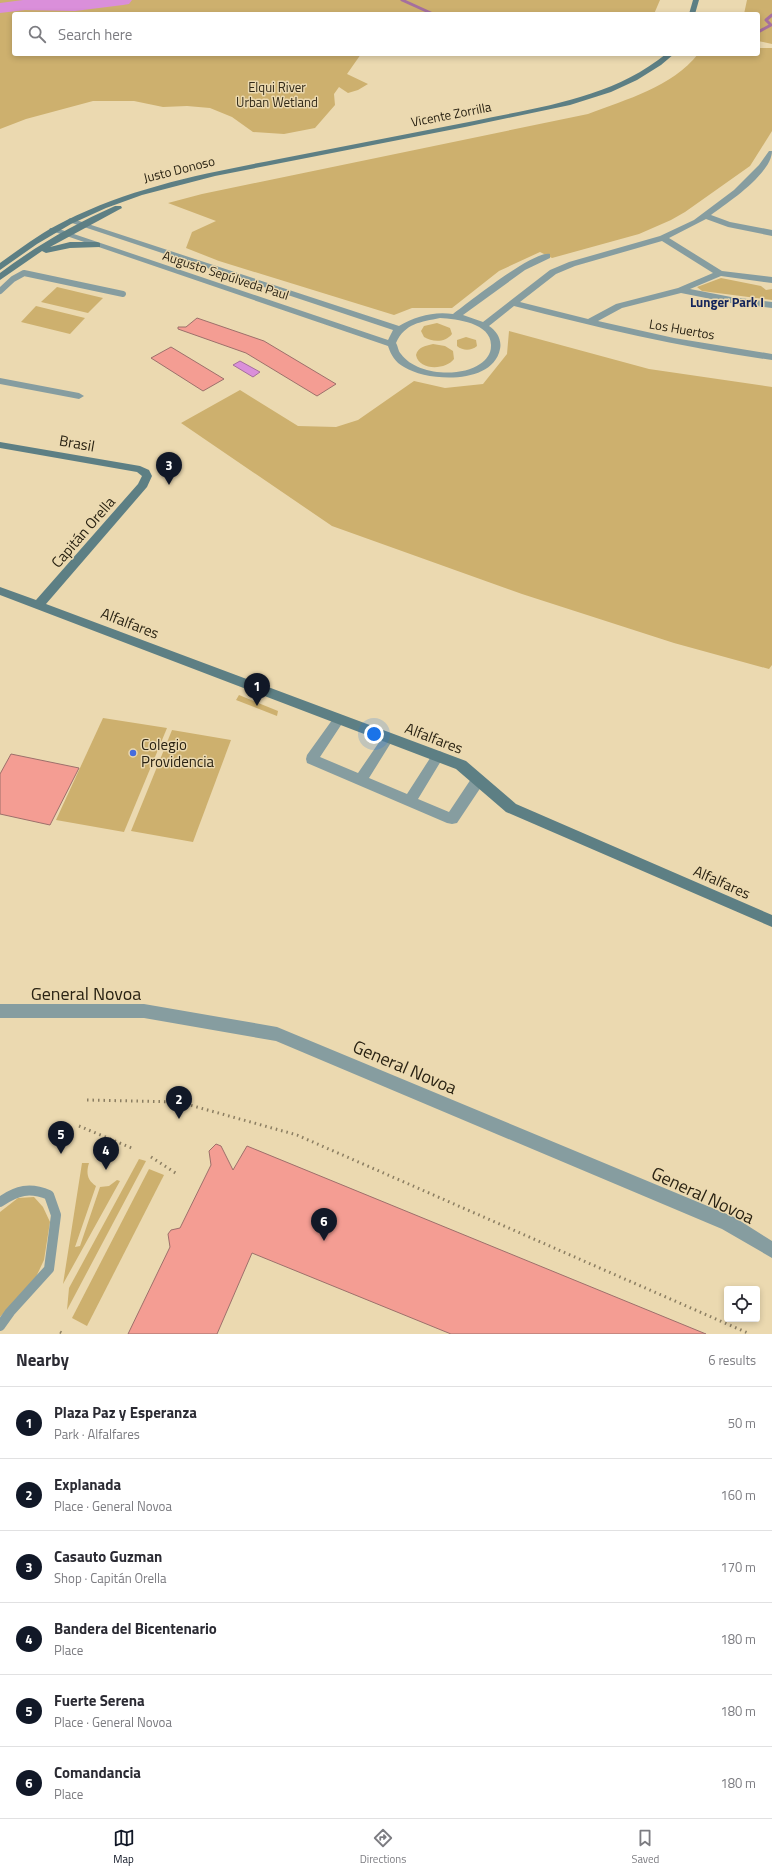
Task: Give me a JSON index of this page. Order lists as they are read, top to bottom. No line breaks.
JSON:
{"streets":{"main road":["Vicente Zorrilla","Justo Donoso","Brasil","Capitán Orella","Alfalfares"],"street":["Augusto Sepúlveda Paul","Los Huertos","General Novoa"]},"crossings":[["Vicente Zorrilla","Justo Donoso"],["Justo Donoso","Augusto Sepúlveda Paul"],["Brasil","Capitán Orella"],["Capitán Orella","Alfalfares"]],"districts":["Lunger Park I"],"parks":["Elqui River Urban Wetland"],"places":["Colegio Providencia"],"page":{"search":"Search here","pins":["3","1","2","5","4","6"],"heading":["Nearby","6 results"],"list":[{"mark":"1","name":"Plaza Paz y Esperanza","note":"Park · Alfalfares","value":"50 m"},{"mark":"2","name":"Explanada","note":"Place · General Novoa","value":"160 m"},{"mark":"3","name":"Casauto Guzman","note":"Shop · Capitán Orella","value":"170 m"},{"mark":"4","name":"Bandera del Bicentenario","note":"Place","value":"180 m"},{"mark":"5","name":"Fuerte Serena","note":"Place · General Novoa","value":"180 m"},{"mark":"6","name":"Comandancia","note":"Place","value":"180 m"}],"nav":["Map","Directions","Saved"]}}
